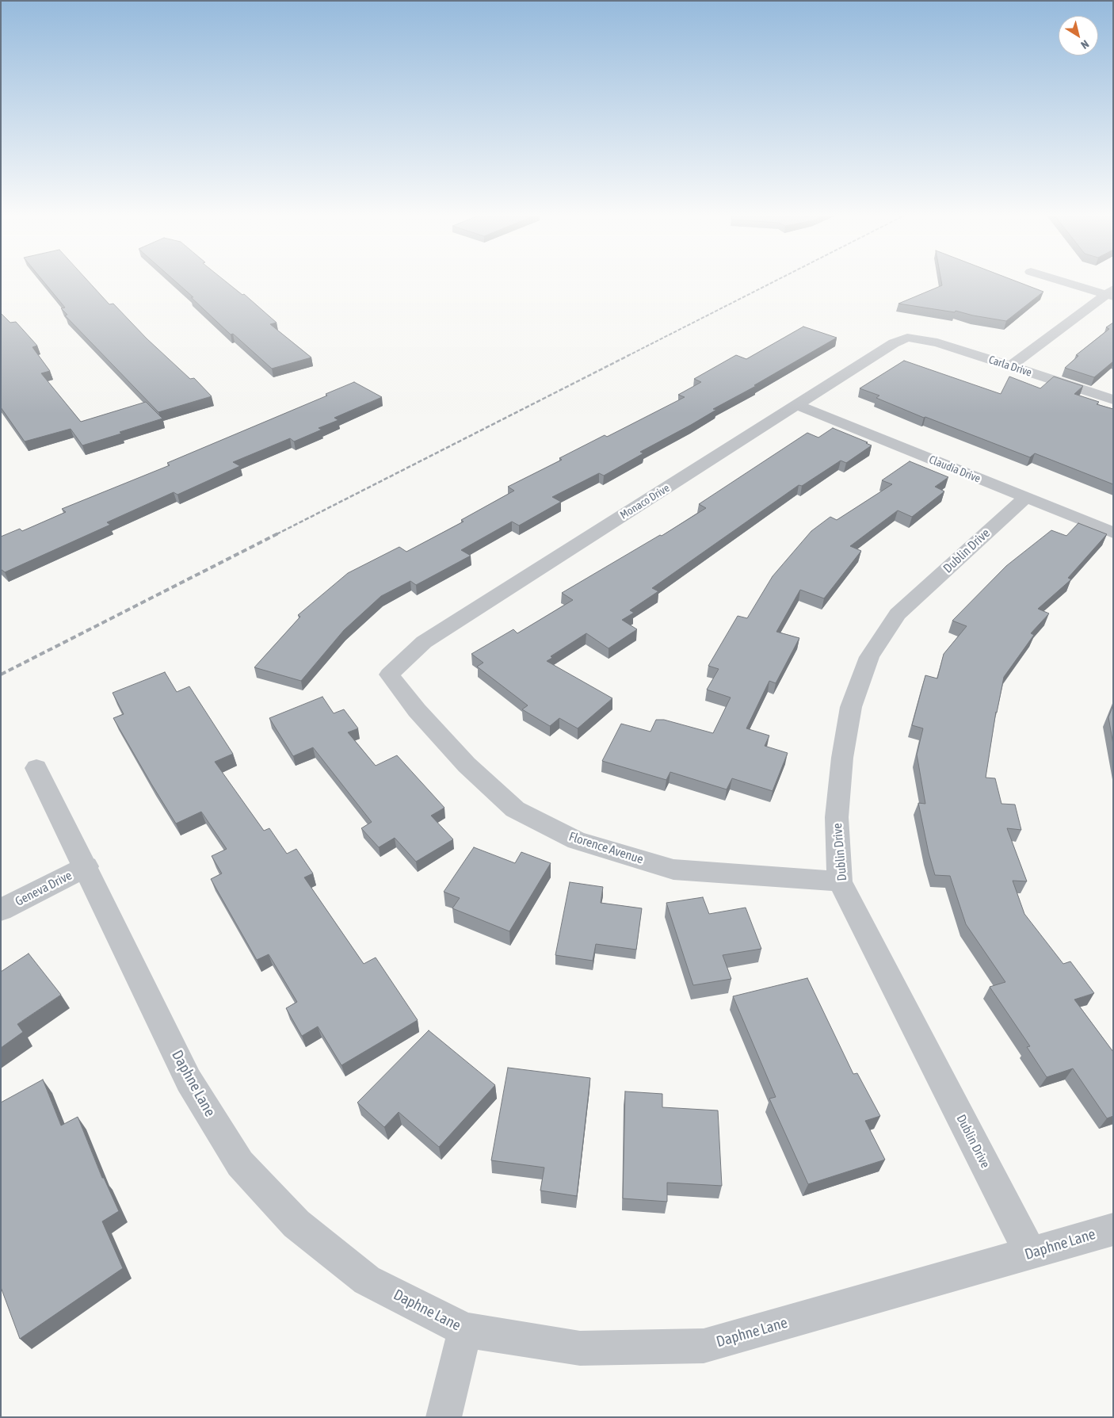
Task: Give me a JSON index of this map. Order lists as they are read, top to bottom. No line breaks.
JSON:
{"streets":{"street":["Carla Drive","Claudia Drive","Monaco Drive","Dublin Drive","Florence Avenue","Geneva Drive","Daphne Lane"]},"crossings":[["Carla Drive","Monaco Drive"],["Claudia Drive","Monaco Drive"],["Claudia Drive","Dublin Drive"],["Monaco Drive","Florence Avenue"],["Dublin Drive","Florence Avenue"],["Dublin Drive","Daphne Lane"],["Geneva Drive","Daphne Lane"]],"north":"bottom right"}
